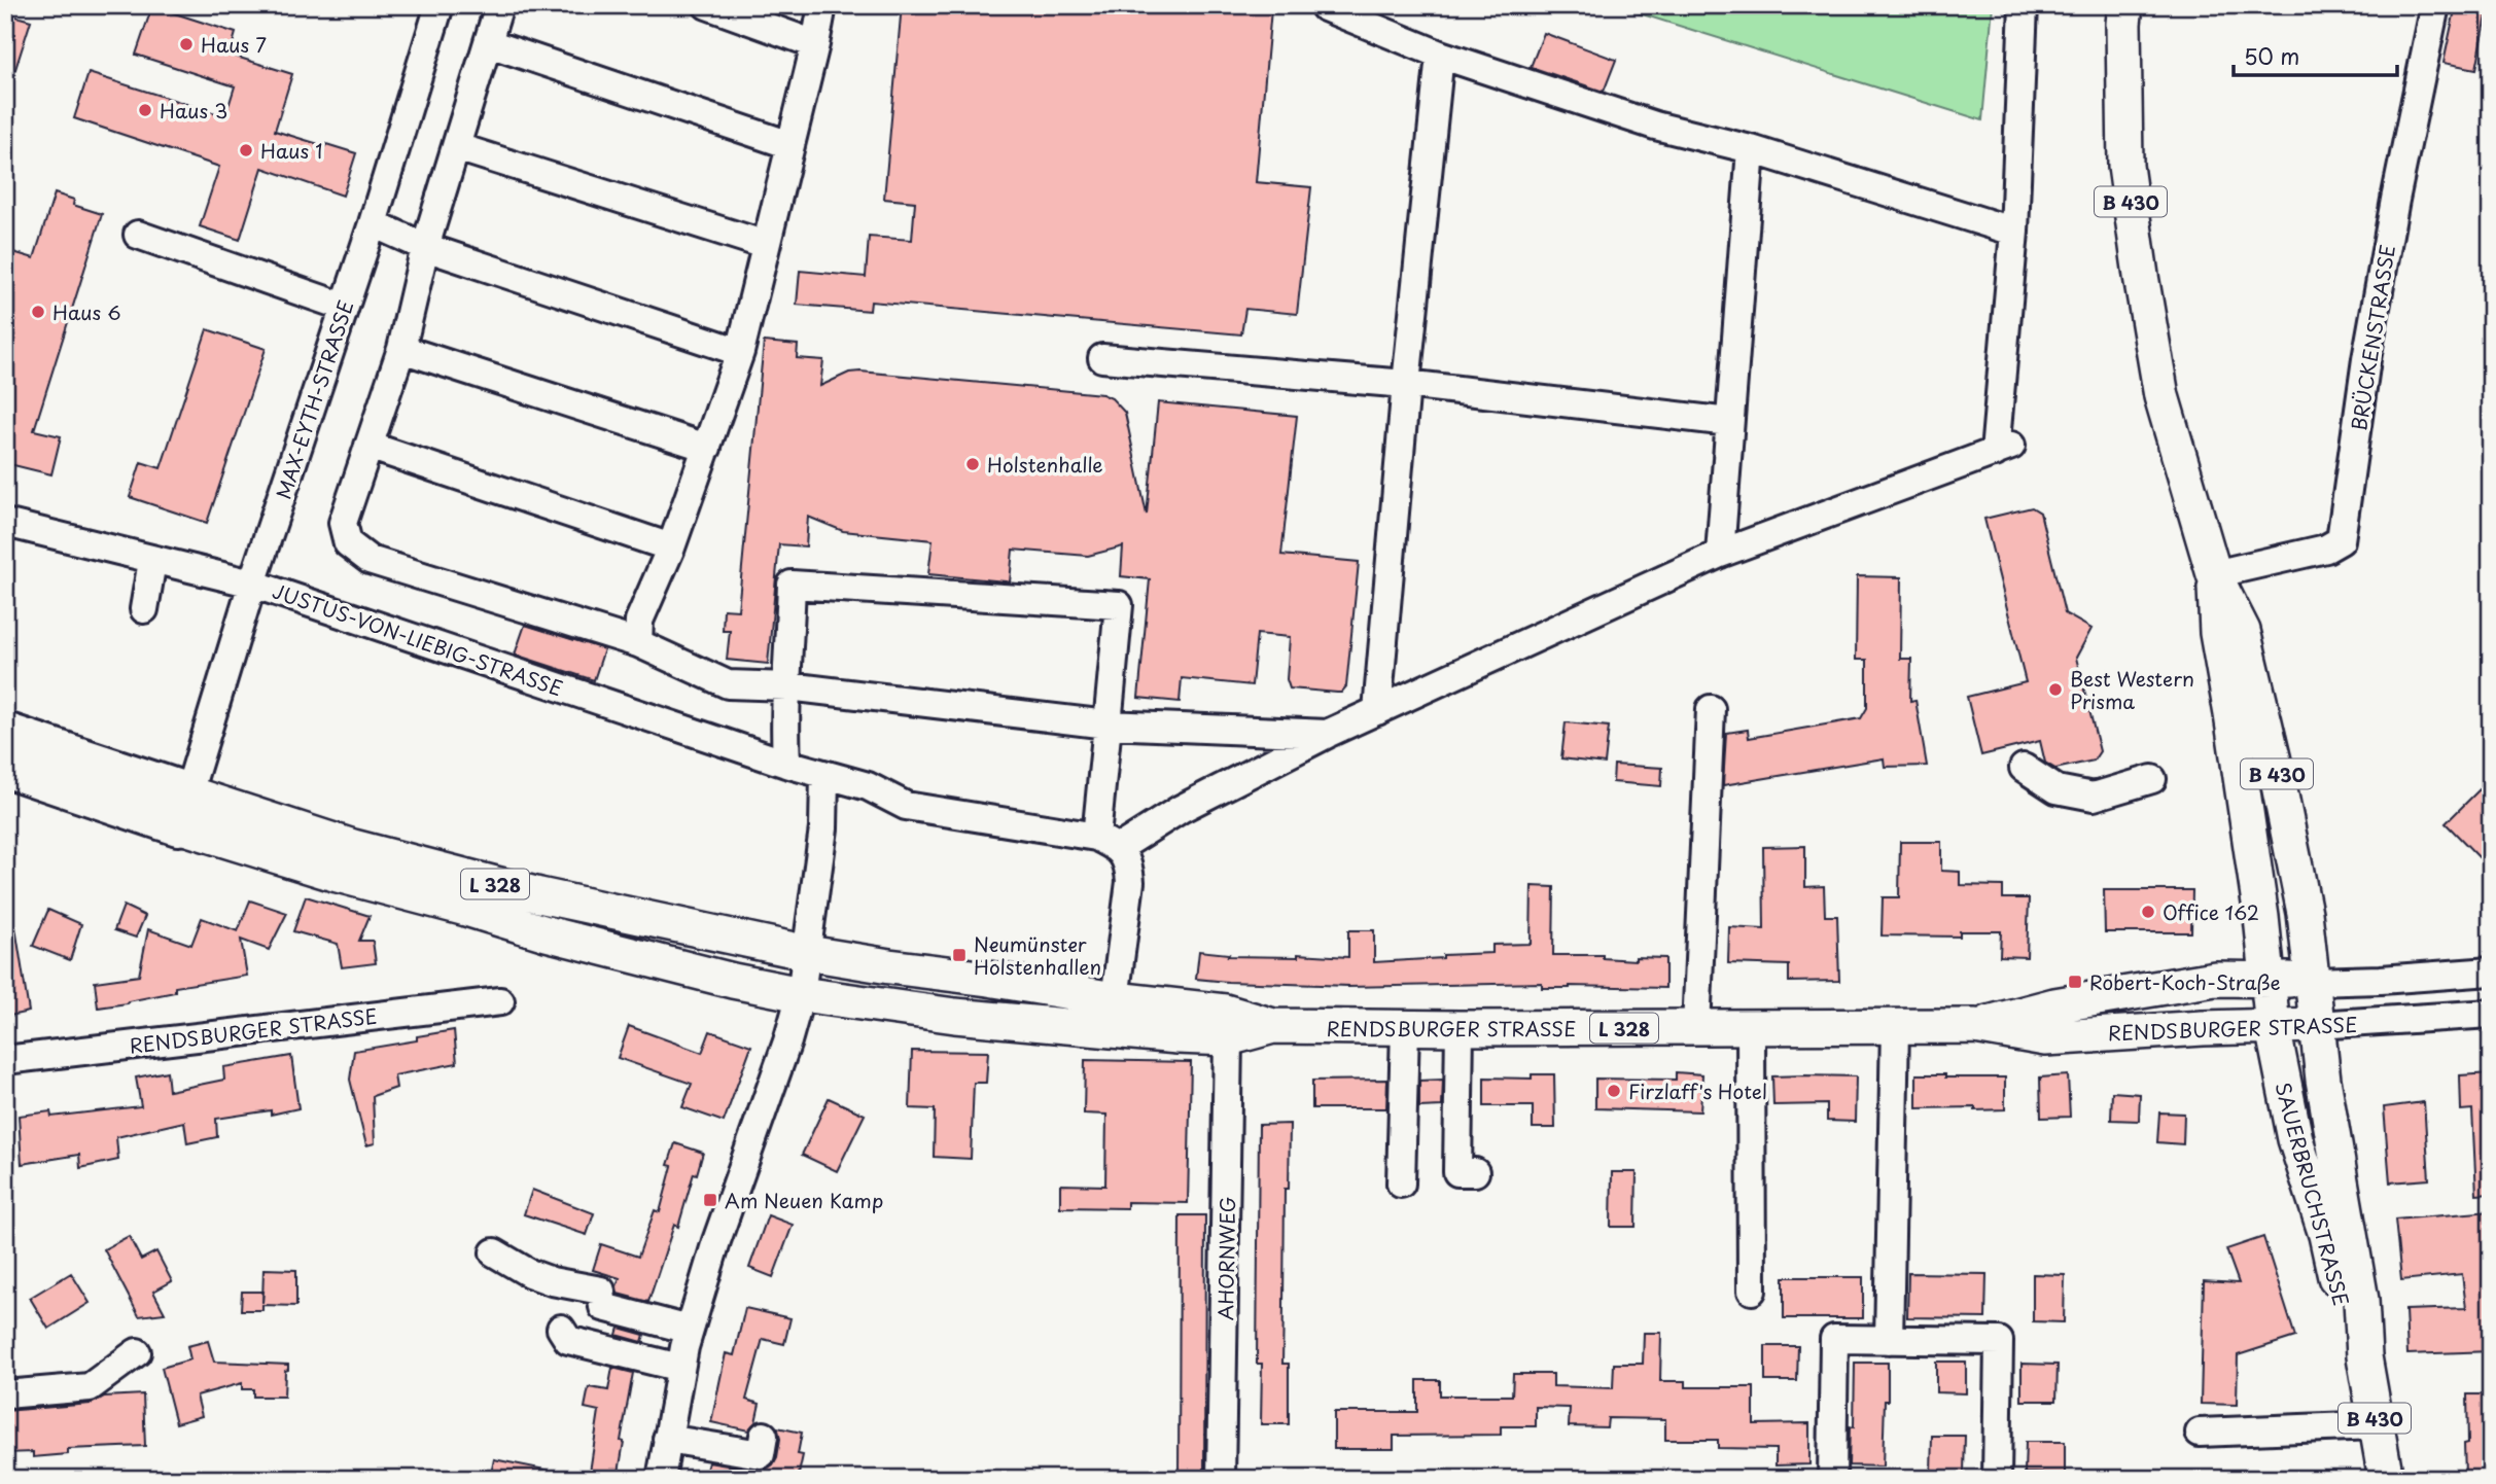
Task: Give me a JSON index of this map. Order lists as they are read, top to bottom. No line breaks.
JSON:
{"streets":{"highway":["L 328"],"main road":["B 430","RENDSBURGER STRASSE","SAUERBRUCHSTRASSE"],"street":["BRÜCKENSTRASSE","MAX-EYTH-STRASSE","JUSTUS-VON-LIEBIG-STRASSE","AHORNWEG"]},"crossings":[["B 430","BRÜCKENSTRASSE"],["B 430","RENDSBURGER STRASSE"],["B 430","SAUERBRUCHSTRASSE"],["MAX-EYTH-STRASSE","JUSTUS-VON-LIEBIG-STRASSE"],["MAX-EYTH-STRASSE","L 328"],["L 328","RENDSBURGER STRASSE"],["RENDSBURGER STRASSE","SAUERBRUCHSTRASSE"],["RENDSBURGER STRASSE","AHORNWEG"]],"places":{"other":["Haus 7","Haus 3","Haus 1","Haus 6","Holstenhalle","Best Western Prisma","Office 162","Firzlaff's Hotel"],"transit":["Neumünster Holstenhallen","Robert-Koch-Straße","Am Neuen Kamp"]},"scale_bar":"50 m"}
